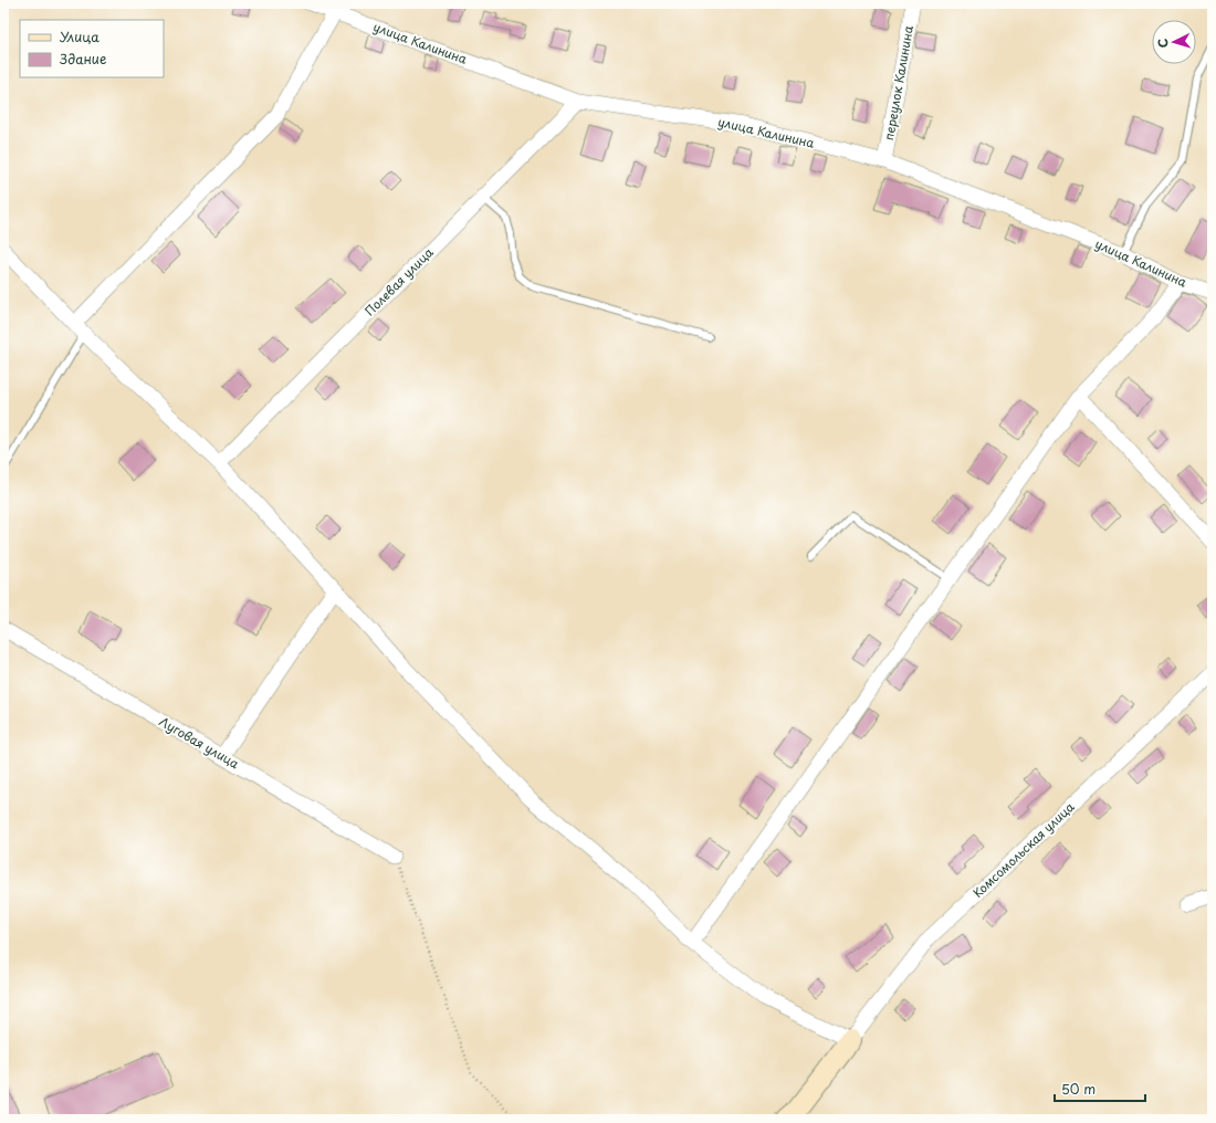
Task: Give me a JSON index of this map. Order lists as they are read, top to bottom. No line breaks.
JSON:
{"streets":{"street":["улица Калинина","переулок Калинина","Полевая улица","Луговая улица","Комсомольская улица"]},"crossings":[["улица Калинина","переулок Калинина"],["улица Калинина","Полевая улица"]],"legend":["Улица","Здание"],"scale_bar":"50 m","north":"left"}
